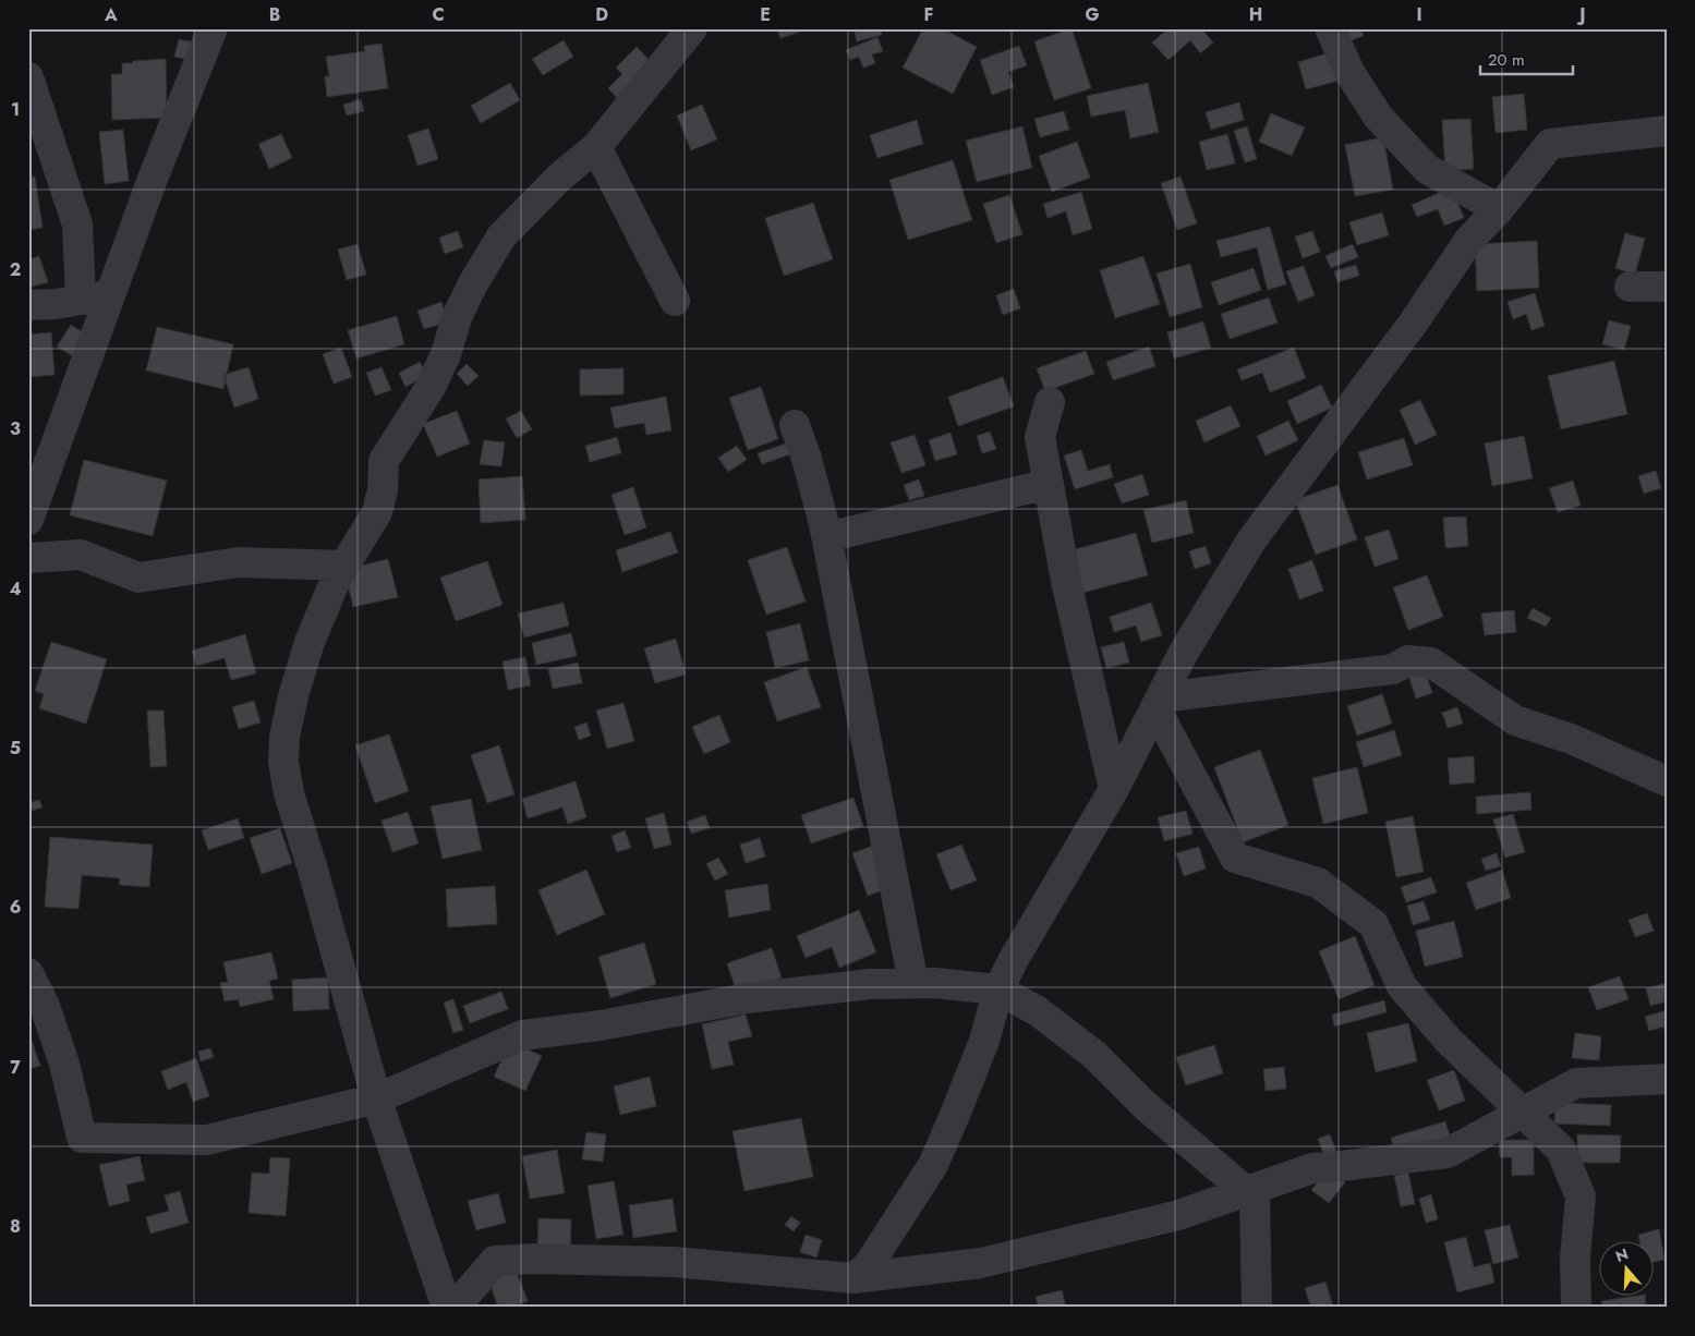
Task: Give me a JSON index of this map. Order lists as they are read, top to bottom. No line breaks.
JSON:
{"scale_bar":"20 m","north":"top","grid":{"columns":["A","B","C","D","E","F","G","H","I","J"],"rows":["1","2","3","4","5","6","7","8"]}}
